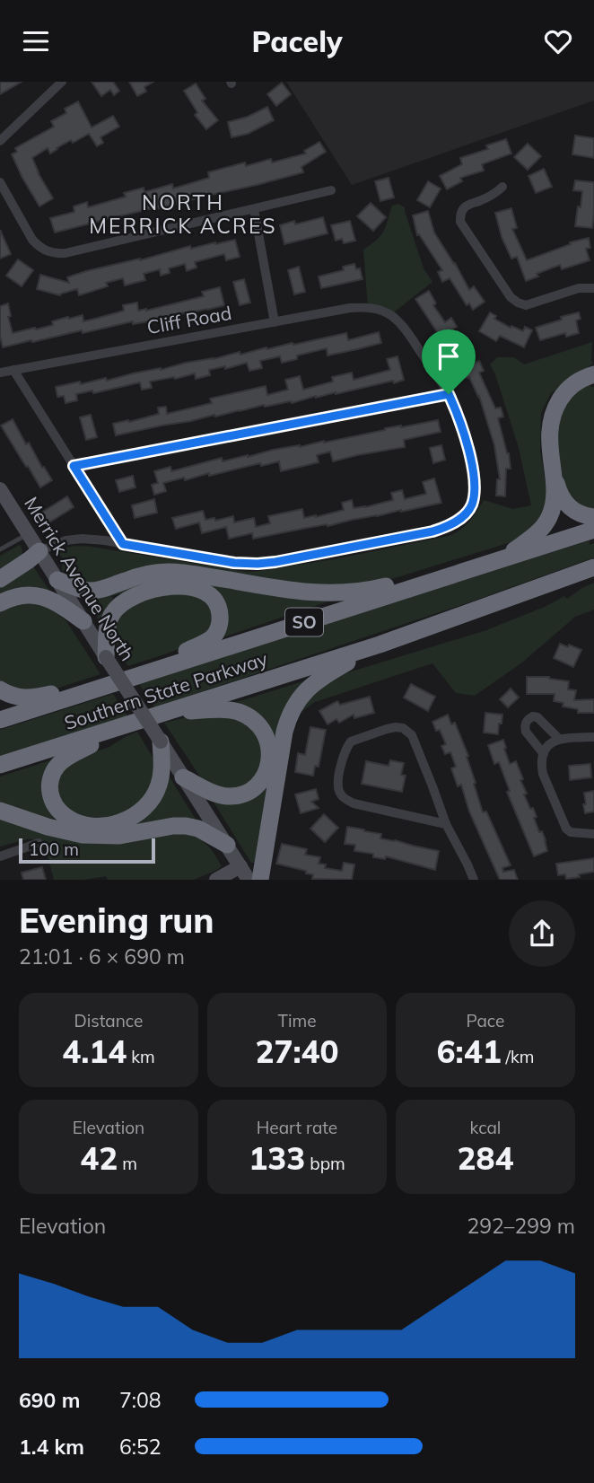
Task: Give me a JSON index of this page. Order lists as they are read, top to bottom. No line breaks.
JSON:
{"streets":{"highway":["SO","Southern State Parkway"],"main road":["Merrick Avenue North"],"street":["Cliff Road"]},"districts":["NORTH MERRICK ACRES"],"scale_bar":"100 m","page":{"header":"Pacely","scale":"100 m","heading":["Evening run","21:01 · 6 × 690 m"],"stats":[["Distance","4.14 km"],["Time","27:40"],["Pace","6:41 /km"],["Elevation","42 m"],["Heart rate","133 bpm"],["kcal","284"]],"chart":["Elevation","292–299 m"],"list":[{"name":"690 m","note":"7:08"},{"name":"1.4 km","note":"6:52"}]}}
